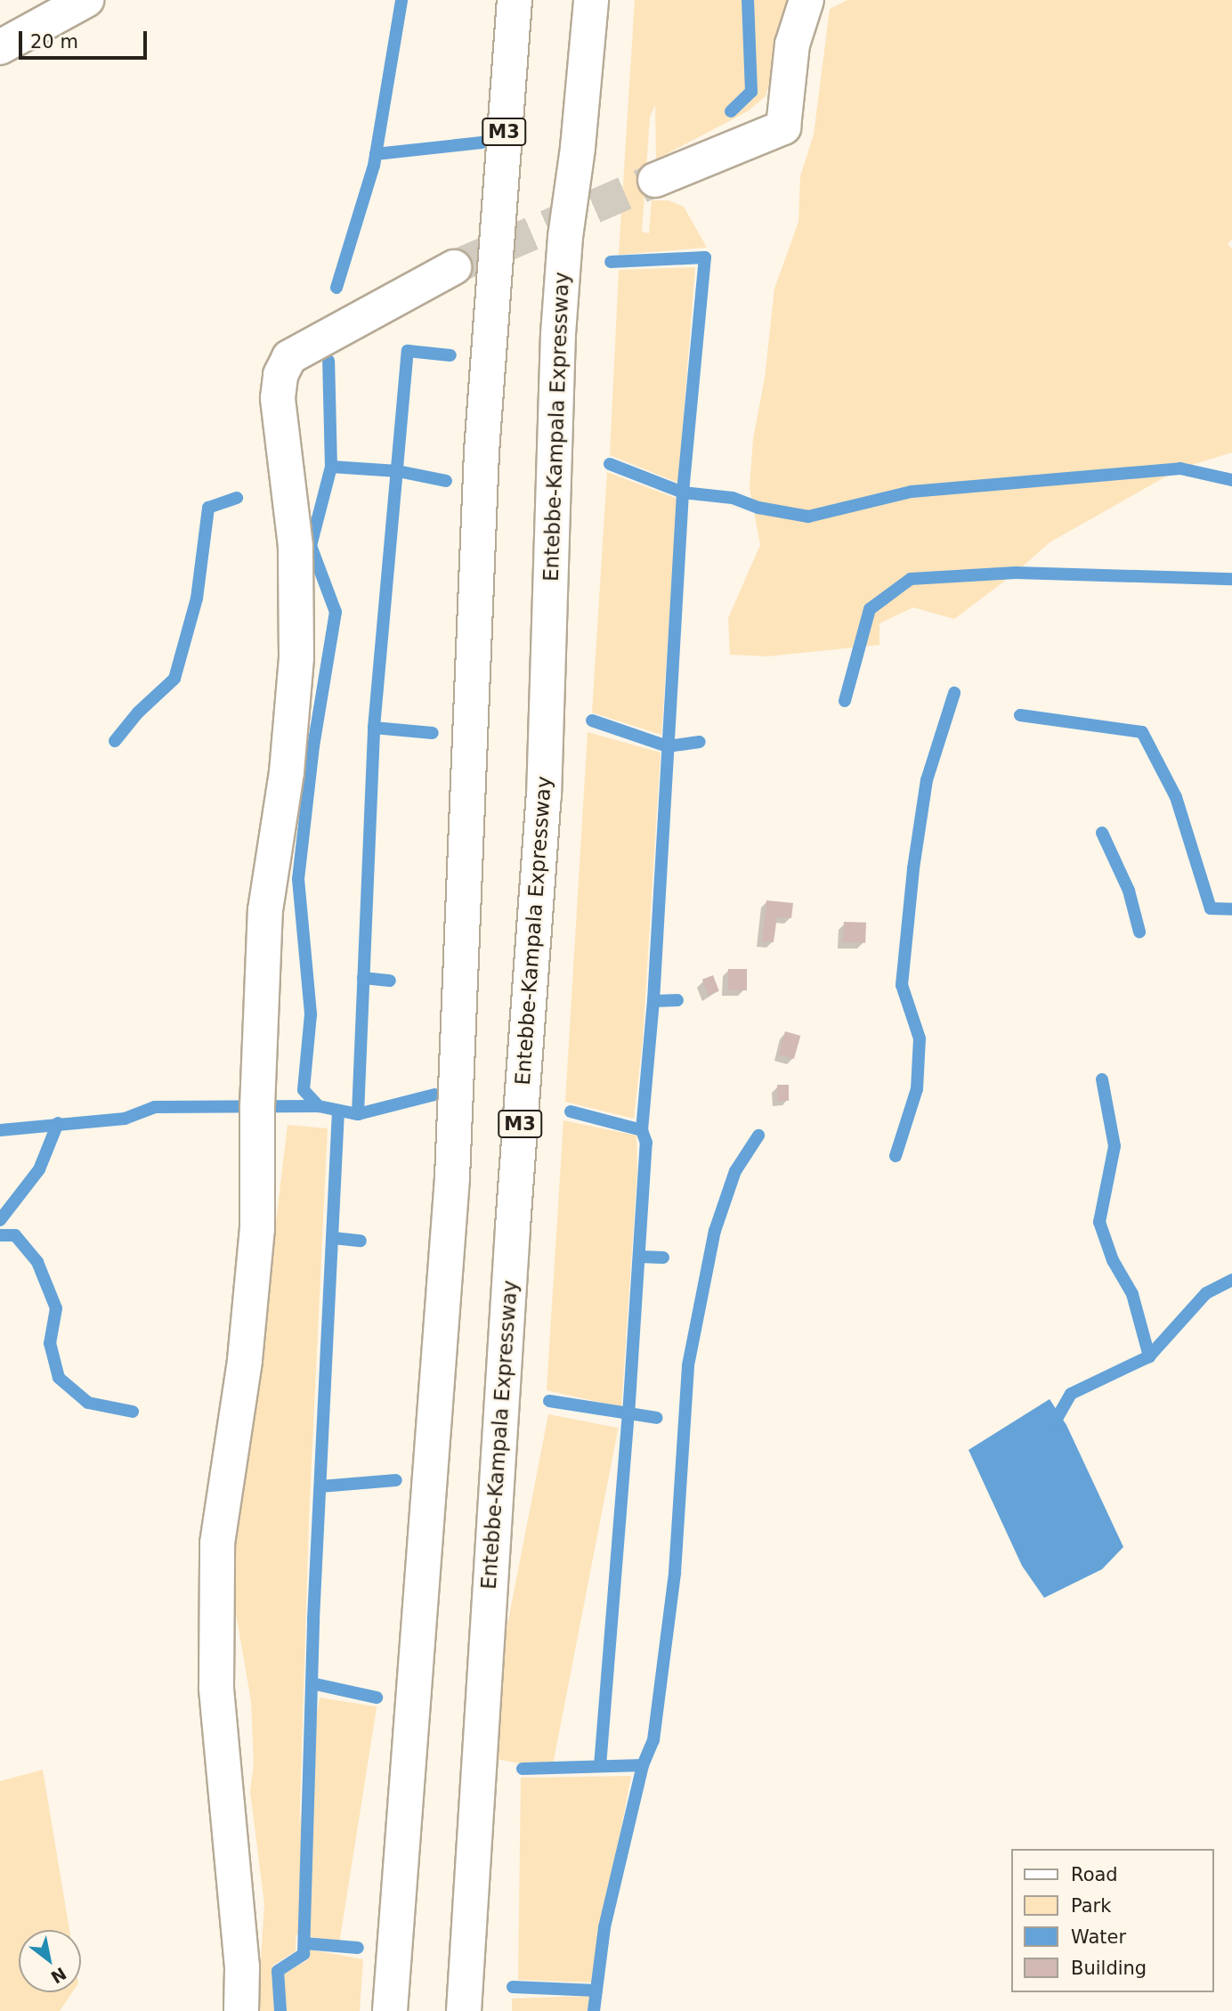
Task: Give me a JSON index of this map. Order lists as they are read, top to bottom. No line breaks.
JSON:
{"streets":{"main road":["M3","Entebbe-Kampala Expressway"]},"legend":["Road","Park","Water","Building"],"scale_bar":"20 m","north":"bottom right"}
